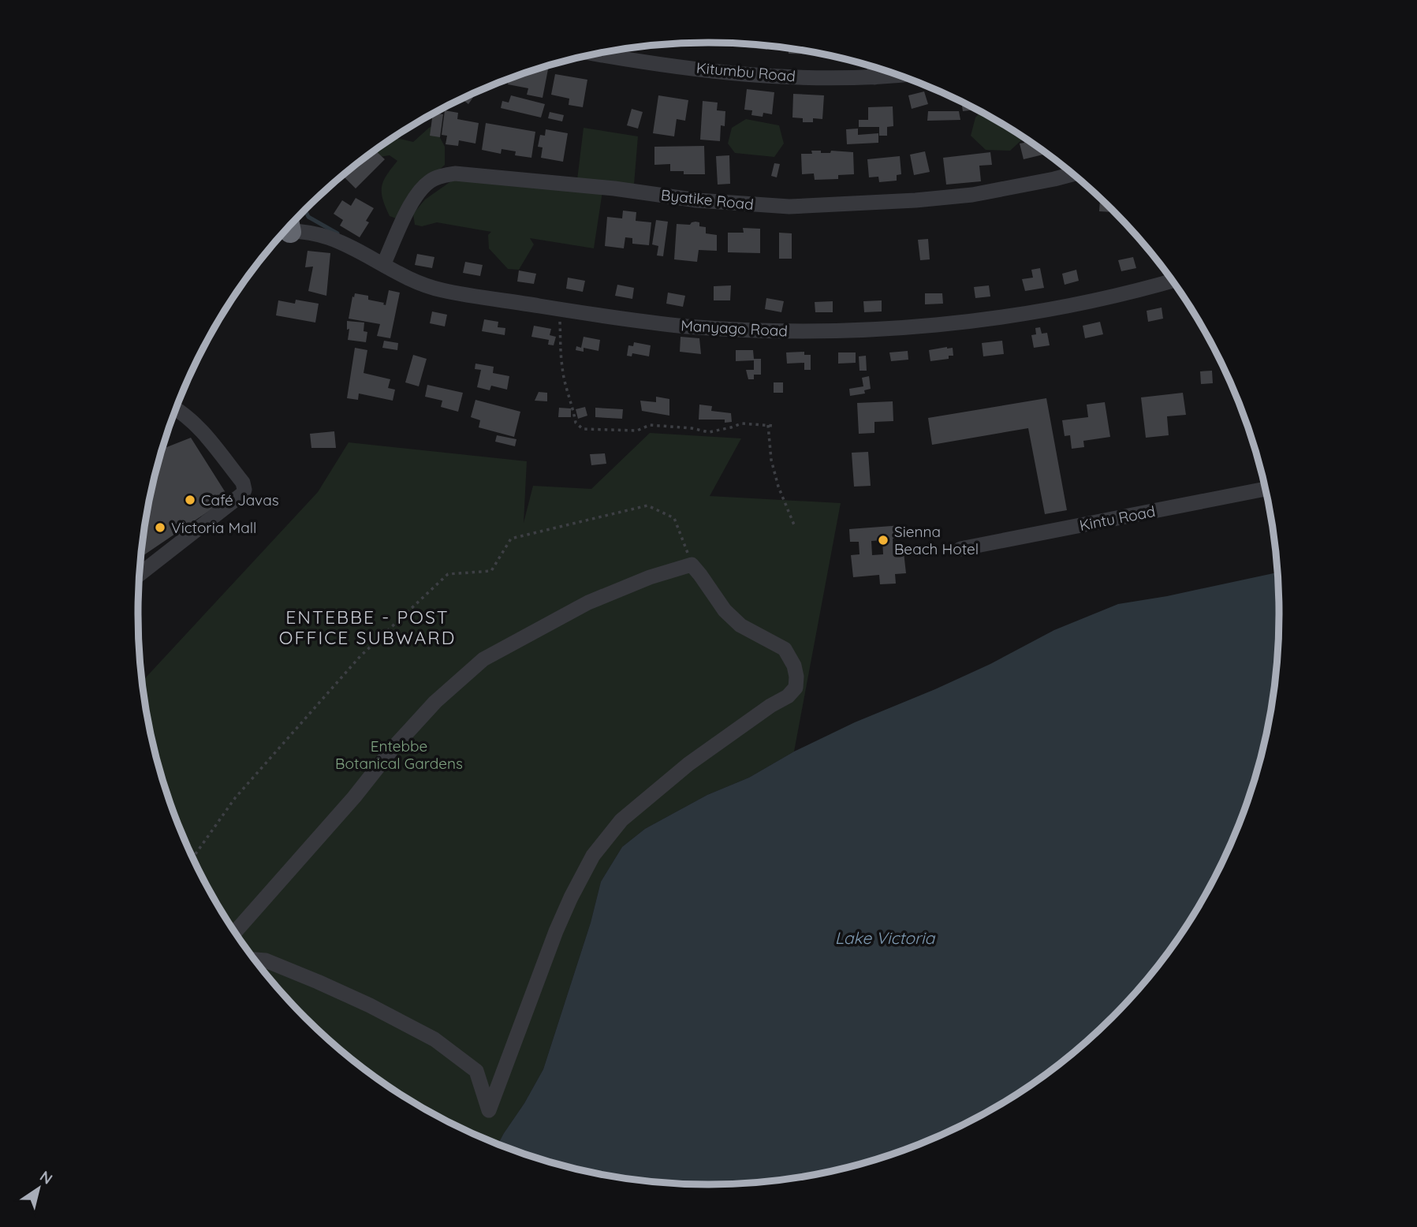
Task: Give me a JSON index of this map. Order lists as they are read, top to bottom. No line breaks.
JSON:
{"streets":{"street":["Kitumbu Road","Byatike Road","Manyago Road","Kintu Road"]},"crossings":[["Byatike Road","Manyago Road"]],"districts":["ENTEBBE - POST OFFICE SUBWARD"],"water":["Lake Victoria"],"parks":["Entebbe Botanical Gardens"],"places":["Café Javas","Victoria Mall","Sienna Beach Hotel"],"north":"top right"}
